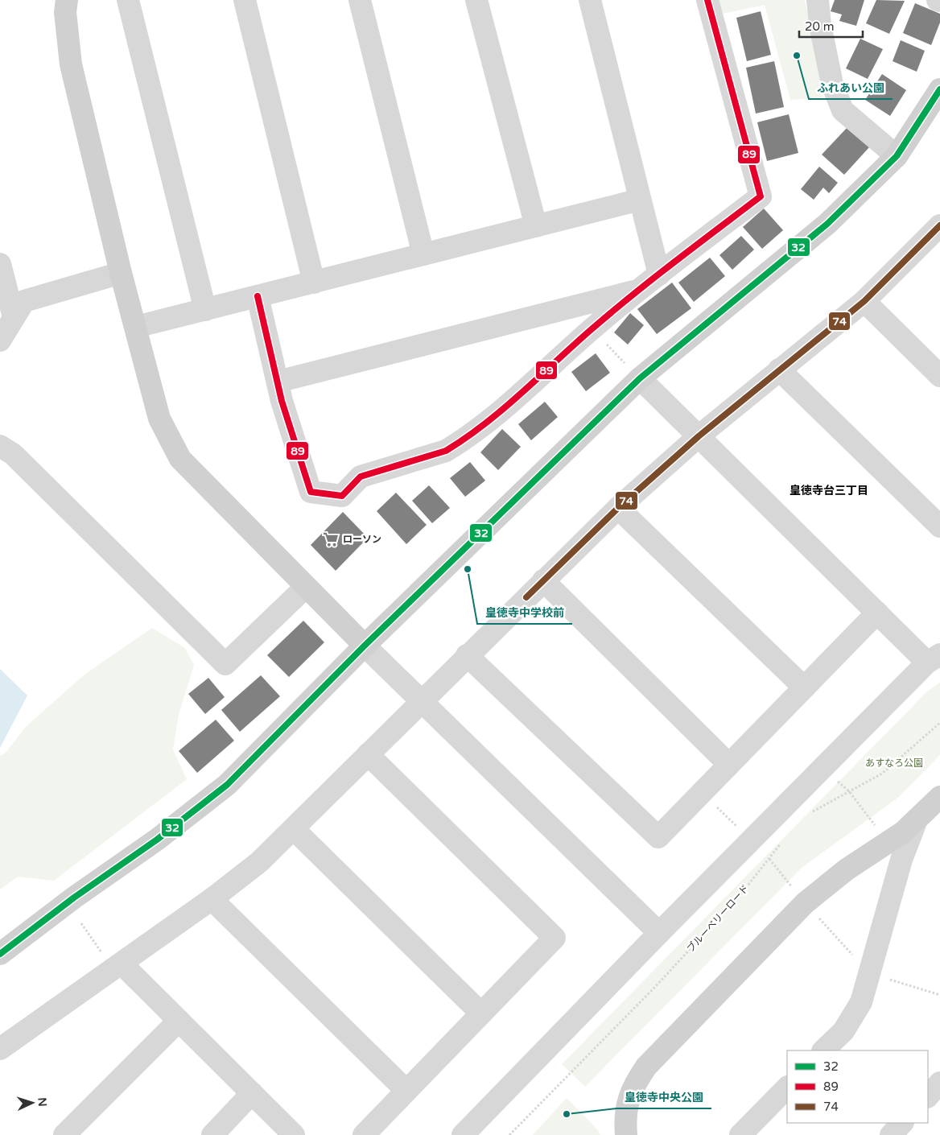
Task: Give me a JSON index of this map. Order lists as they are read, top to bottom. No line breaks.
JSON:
{"streets":{"path":["ブルーベリーロード"]},"districts":["皇徳寺台三丁目"],"parks":["あすなろ公園"],"places":{"other":["ふれあい公園","皇徳寺中学校前","皇徳寺中央公園"],"supermarket":["ローソン"]},"lines":["transit line 89","transit line 32","transit line 74"],"legend":["32","89","74"],"scale_bar":"20 m","north":"right"}
